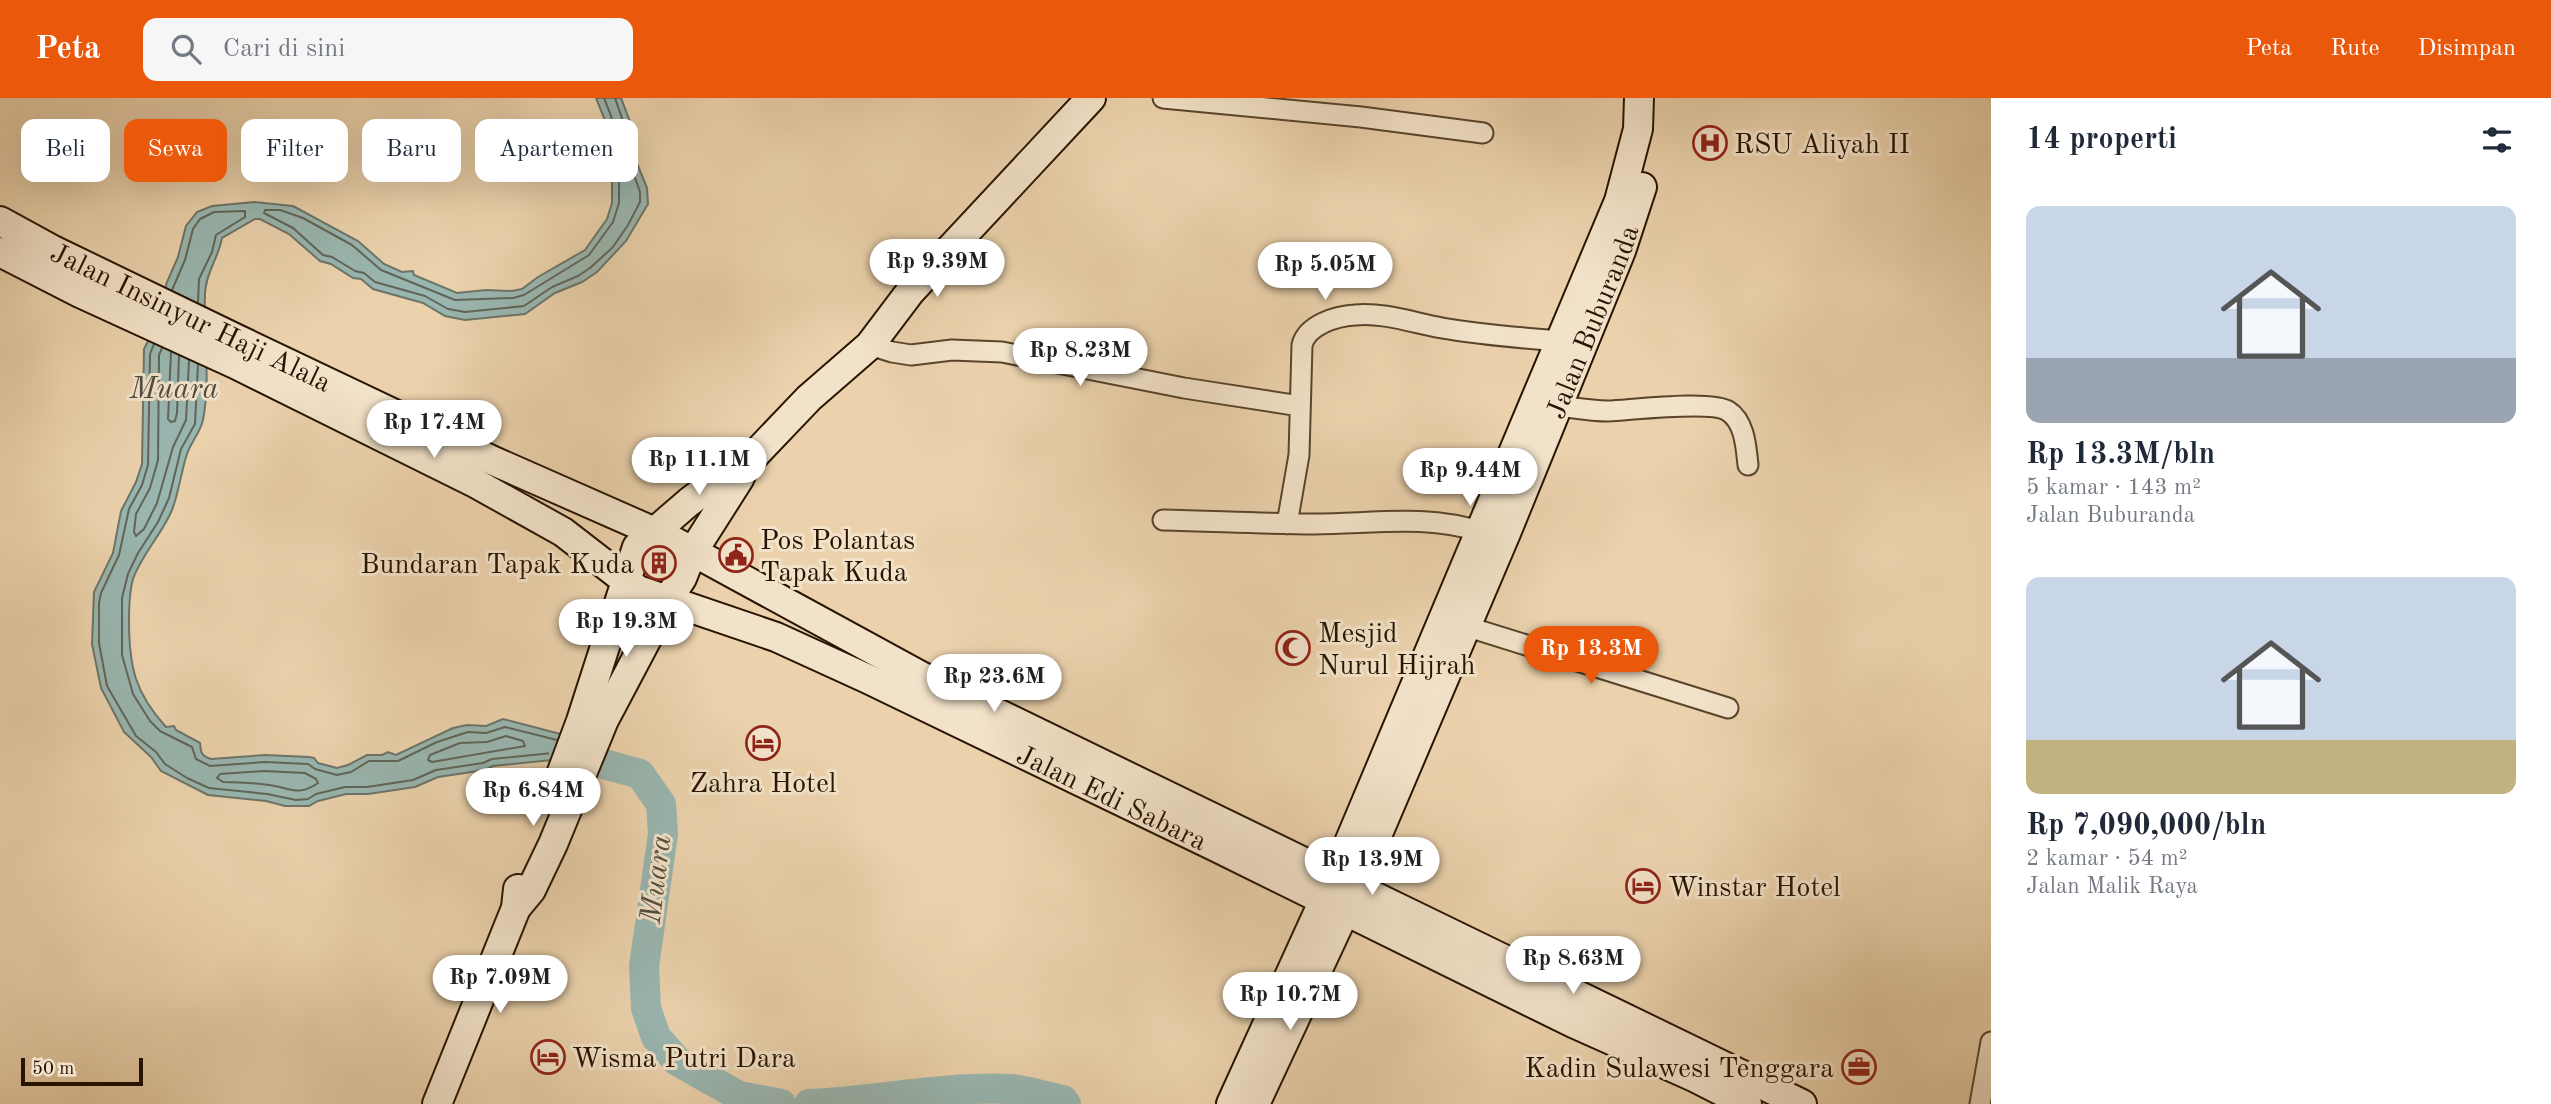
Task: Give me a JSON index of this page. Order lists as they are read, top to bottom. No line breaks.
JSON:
{"streets":{"main road":["Jalan Insinyur Haji Alala","Jalan Buburanda","Jalan Edi Sabara"]},"crossings":[["Jalan Insinyur Haji Alala","Jalan Edi Sabara"],["Jalan Buburanda","Jalan Edi Sabara"]],"water":["Muara"],"places":{"hospital":["RSU Aliyah II"],"public building":["Pos Polantas Tapak Kuda"],"building":["Bundaran Tapak Kuda"],"mosque":["Mesjid Nurul Hijrah"],"hotel":["Zahra Hotel","Winstar Hotel","Wisma Putri Dara"],"office":["Kadin Sulawesi Tenggara"]},"scale_bar":"50 m","page":{"header":"Peta","search":"Cari di sini","nav":["Peta","Rute","Disimpan"],"heading":"14 properti","chip":["Beli","Sewa","Filter","Baru","Apartemen"],"list":[{"name":"Rp 13.3M/bln","note":"5 kamar · 143 m² · Jalan Buburanda"},{"name":"Rp 7,090,000/bln","note":"2 kamar · 54 m² · Jalan Malik Raya"}],"price":["Rp 9.39M","Rp 5.05M","Rp 8.23M","Rp 17.4M","Rp 11.1M","Rp 9.44M","Rp 19.3M","Rp 13.3M","Rp 23.6M","Rp 6.84M","Rp 13.9M","Rp 8.63M","Rp 7.09M","Rp 10.7M"],"scale":"50 m"}}
